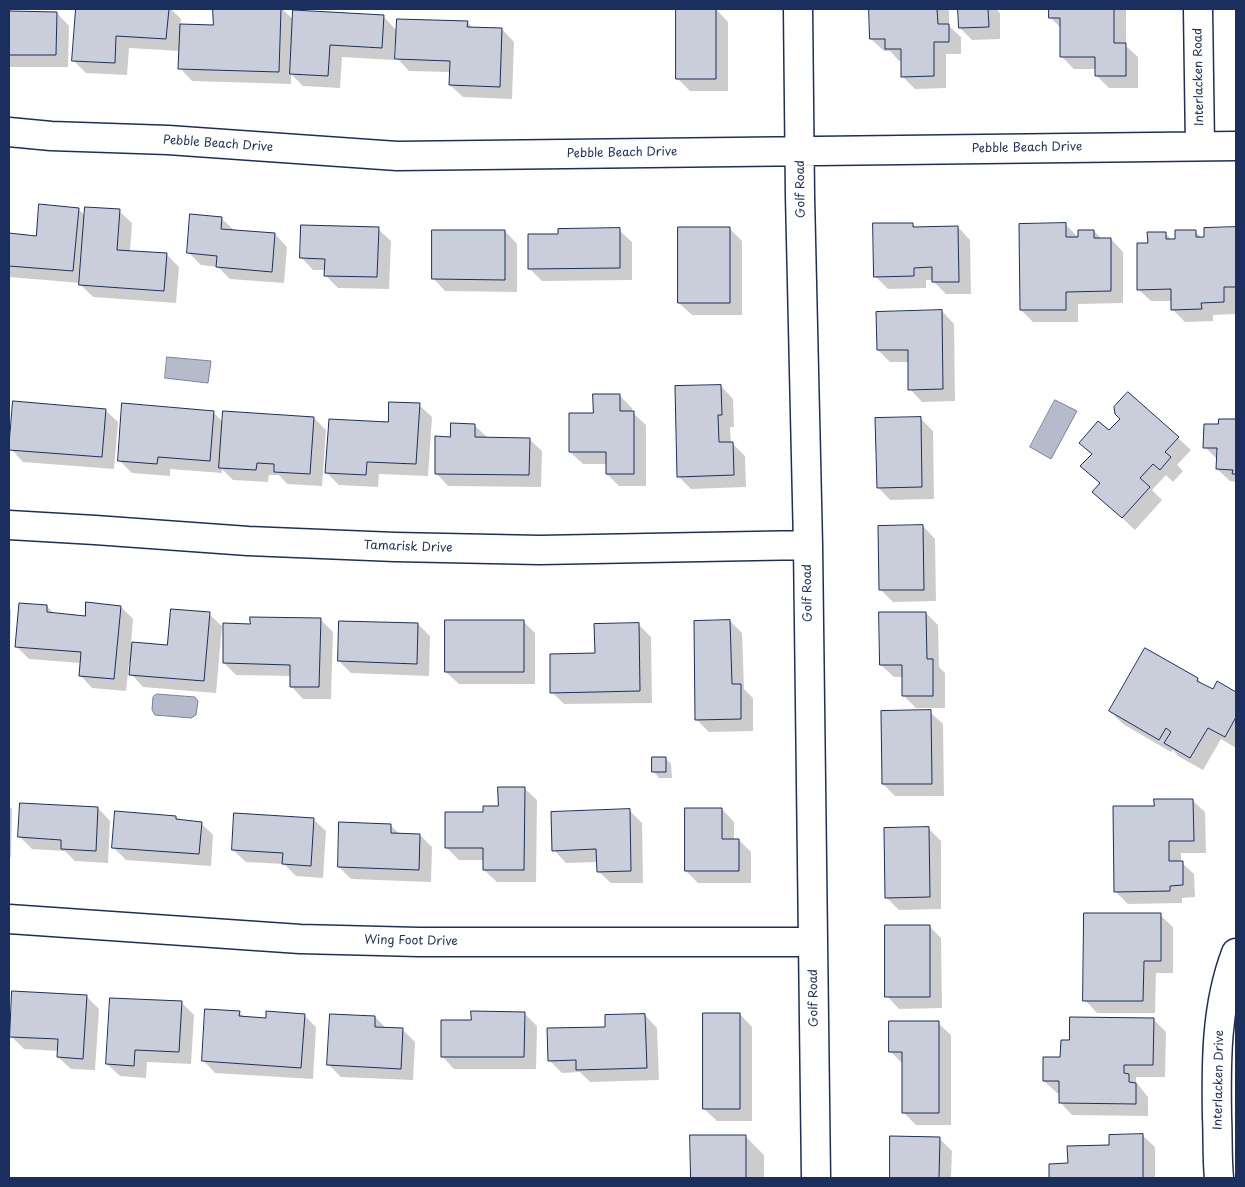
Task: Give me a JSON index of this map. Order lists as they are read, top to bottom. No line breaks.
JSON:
{"streets":{"street":["Interlacken Road","Pebble Beach Drive","Golf Road","Tamarisk Drive","Wing Foot Drive","Interlacken Drive"]},"crossings":[["Interlacken Road","Pebble Beach Drive"],["Pebble Beach Drive","Golf Road"],["Golf Road","Tamarisk Drive"],["Golf Road","Wing Foot Drive"]]}
